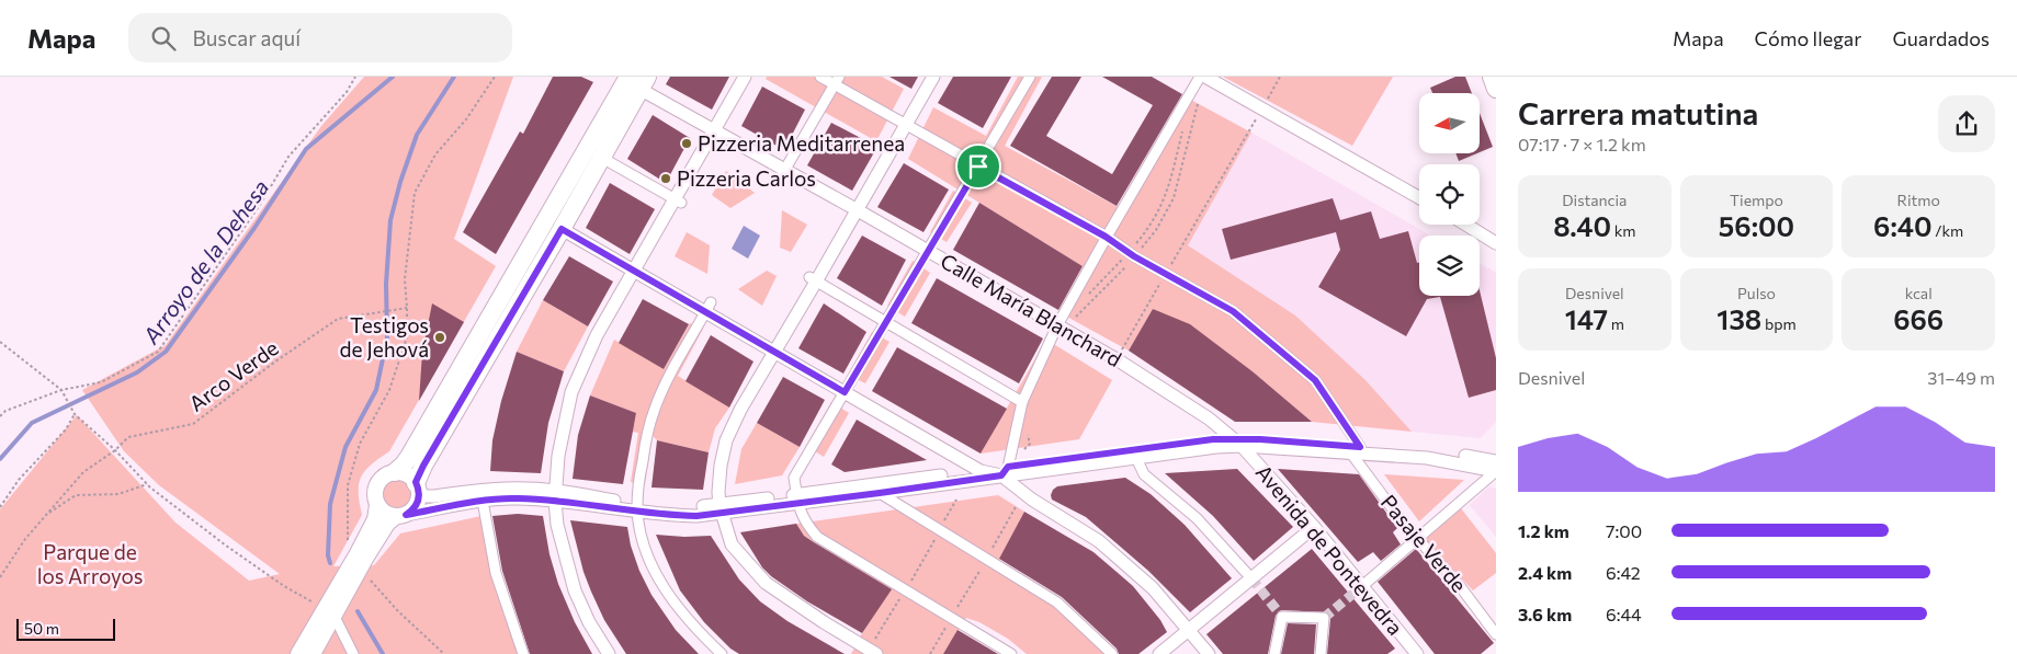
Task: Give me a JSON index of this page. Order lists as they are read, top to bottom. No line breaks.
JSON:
{"streets":{"street":["Calle María Blanchard","Pasaje Verde","Avenida de Pontevedra"],"path":["Arco Verde"]},"crossings":[["Calle María Blanchard","Avenida de Pontevedra"]],"water":["Arroyo de la Dehesa"],"parks":["Parque de los Arroyos"],"places":["Pizzeria Meditarrenea","Pizzeria Carlos","Testigos de Jehová"],"scale_bar":"50 m","north":"left","page":{"header":"Mapa","search":"Buscar aquí","nav":["Mapa","Cómo llegar","Guardados"],"heading":["Carrera matutina","07:17 · 7 × 1.2 km"],"stats":[["Distancia","8.40 km"],["Tiempo","56:00"],["Ritmo","6:40 /km"],["Desnivel","147 m"],["Pulso","138 bpm"],["kcal","666"]],"chart":["Desnivel","31–49 m"],"list":[{"name":"1.2 km","note":"7:00"},{"name":"2.4 km","note":"6:42"},{"name":"3.6 km","note":"6:44"}],"scale":"50 m"}}
